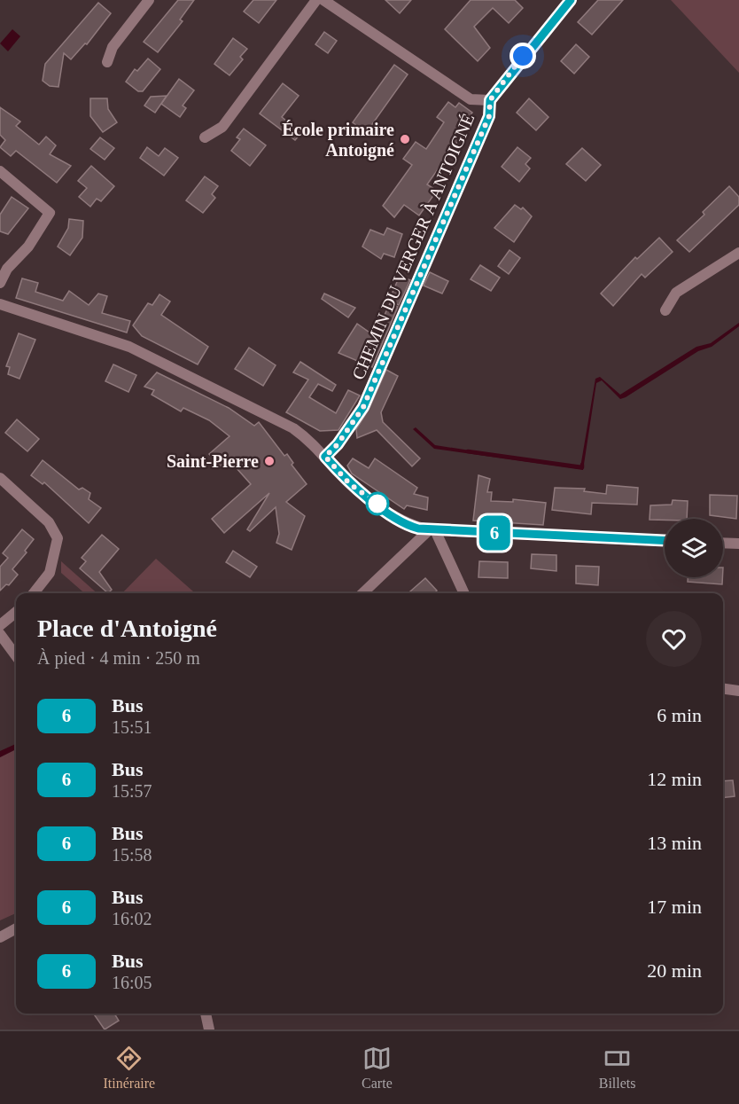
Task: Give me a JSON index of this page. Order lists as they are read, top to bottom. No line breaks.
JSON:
{"streets":{"street":["CHEMIN DU VERGER À ANTOIGNÉ"]},"places":["École primaire Antoigné","Saint-Pierre"],"lines":["bus line 6"],"page":{"on_map":"6","heading":["Place d'Antoigné","À pied · 4 min · 250 m"],"list":[{"mark":"6","name":"Bus","note":"15:51","value":"6 min"},{"mark":"6","name":"Bus","note":"15:57","value":"12 min"},{"mark":"6","name":"Bus","note":"15:58","value":"13 min"},{"mark":"6","name":"Bus","note":"16:02","value":"17 min"},{"mark":"6","name":"Bus","note":"16:05","value":"20 min"}],"tabs":["Itinéraire","Carte","Billets"]}}
